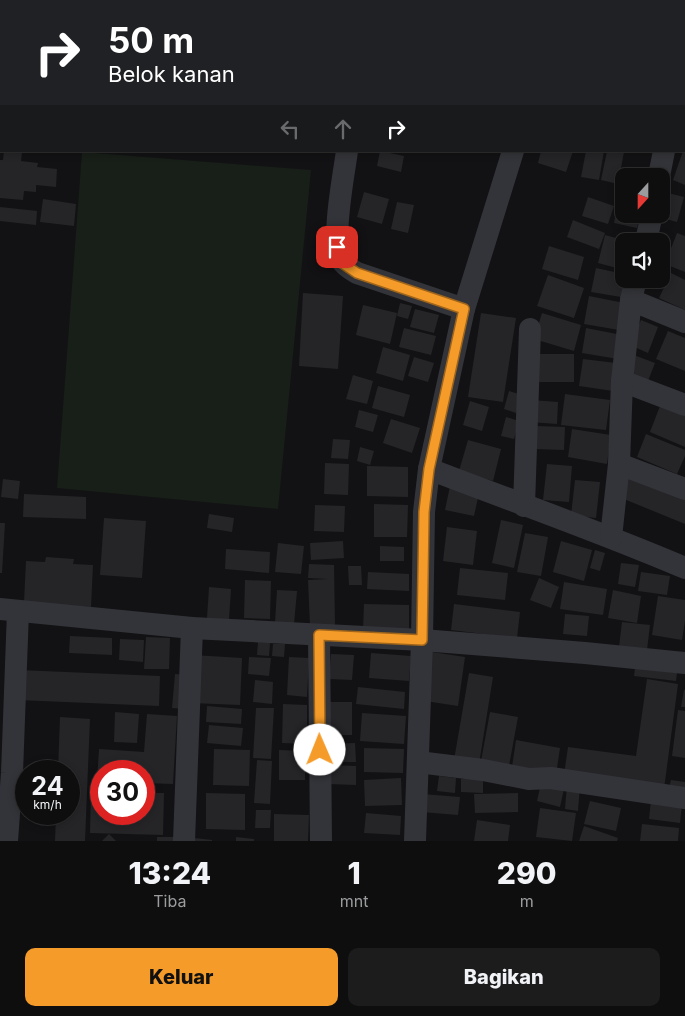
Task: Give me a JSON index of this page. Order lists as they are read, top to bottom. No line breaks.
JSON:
{"north":"bottom","page":{"turn":["50 m","Belok kanan"],"speed":"24 km/h","limit":"30","eta":["13:24","Tiba","1","mnt","290","m"],"buttons":["Keluar","Bagikan"]}}
